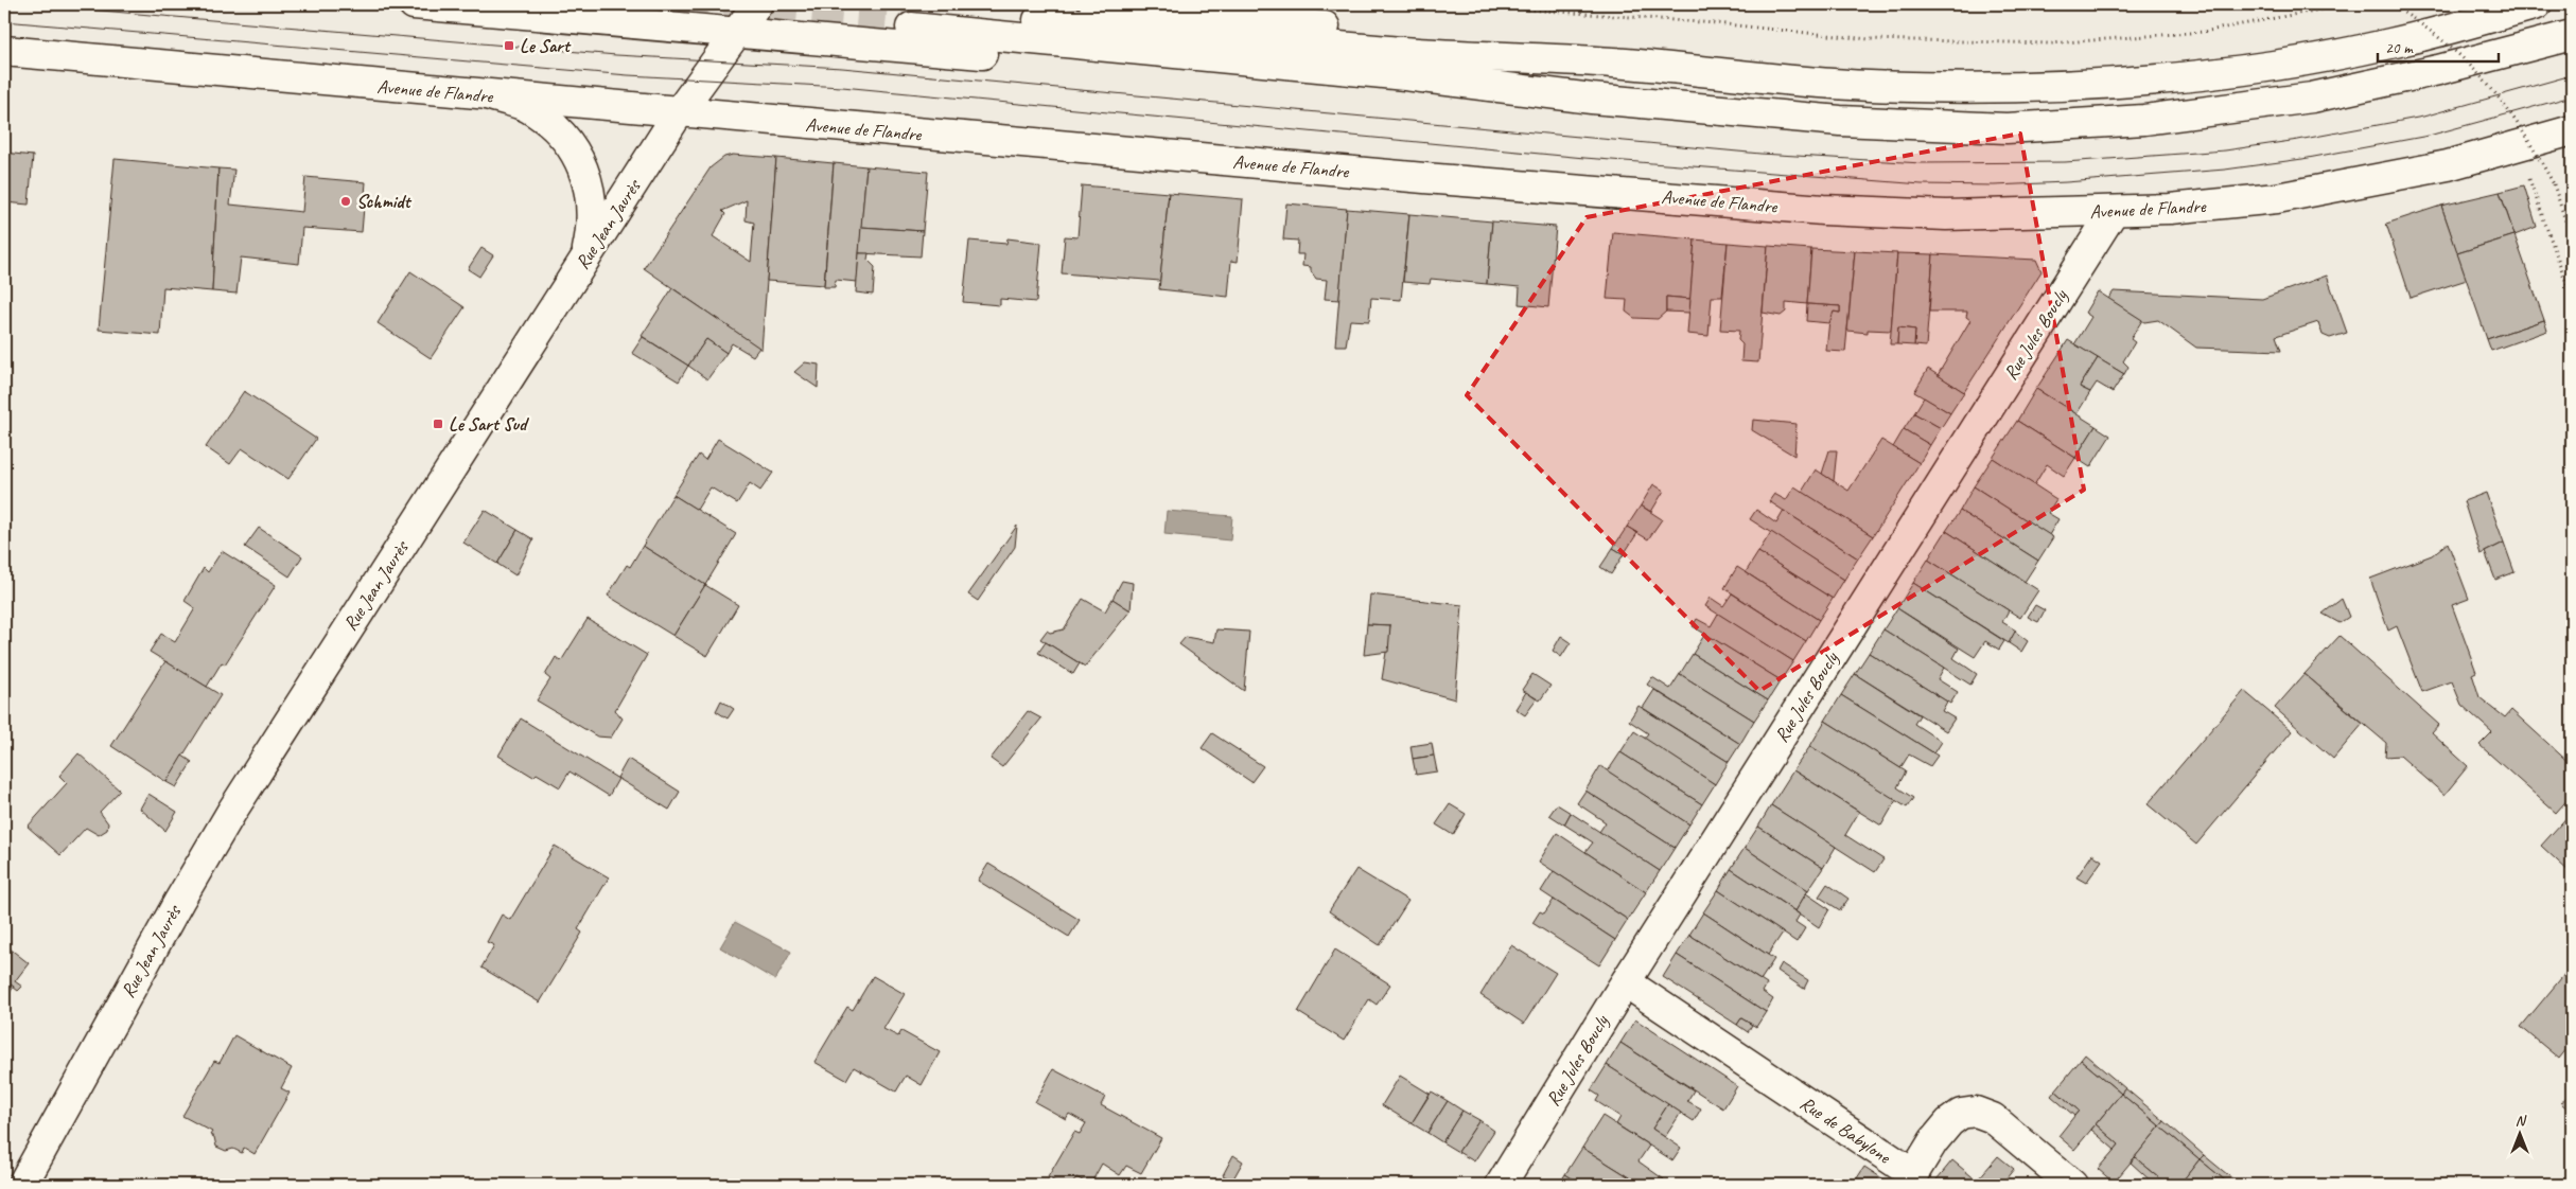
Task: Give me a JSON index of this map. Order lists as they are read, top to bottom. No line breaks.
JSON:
{"streets":{"main road":["Avenue de Flandre","Rue Jean Jaurès","Rue Jules Boucly","Rue de Babylone"]},"crossings":[["Avenue de Flandre","Rue Jean Jaurès"],["Avenue de Flandre","Rue Jules Boucly"],["Rue Jules Boucly","Rue de Babylone"]],"places":{"transit":["Le Sart","Le Sart Sud"],"other":["Schmidt"]},"scale_bar":"20 m","north":"top"}
